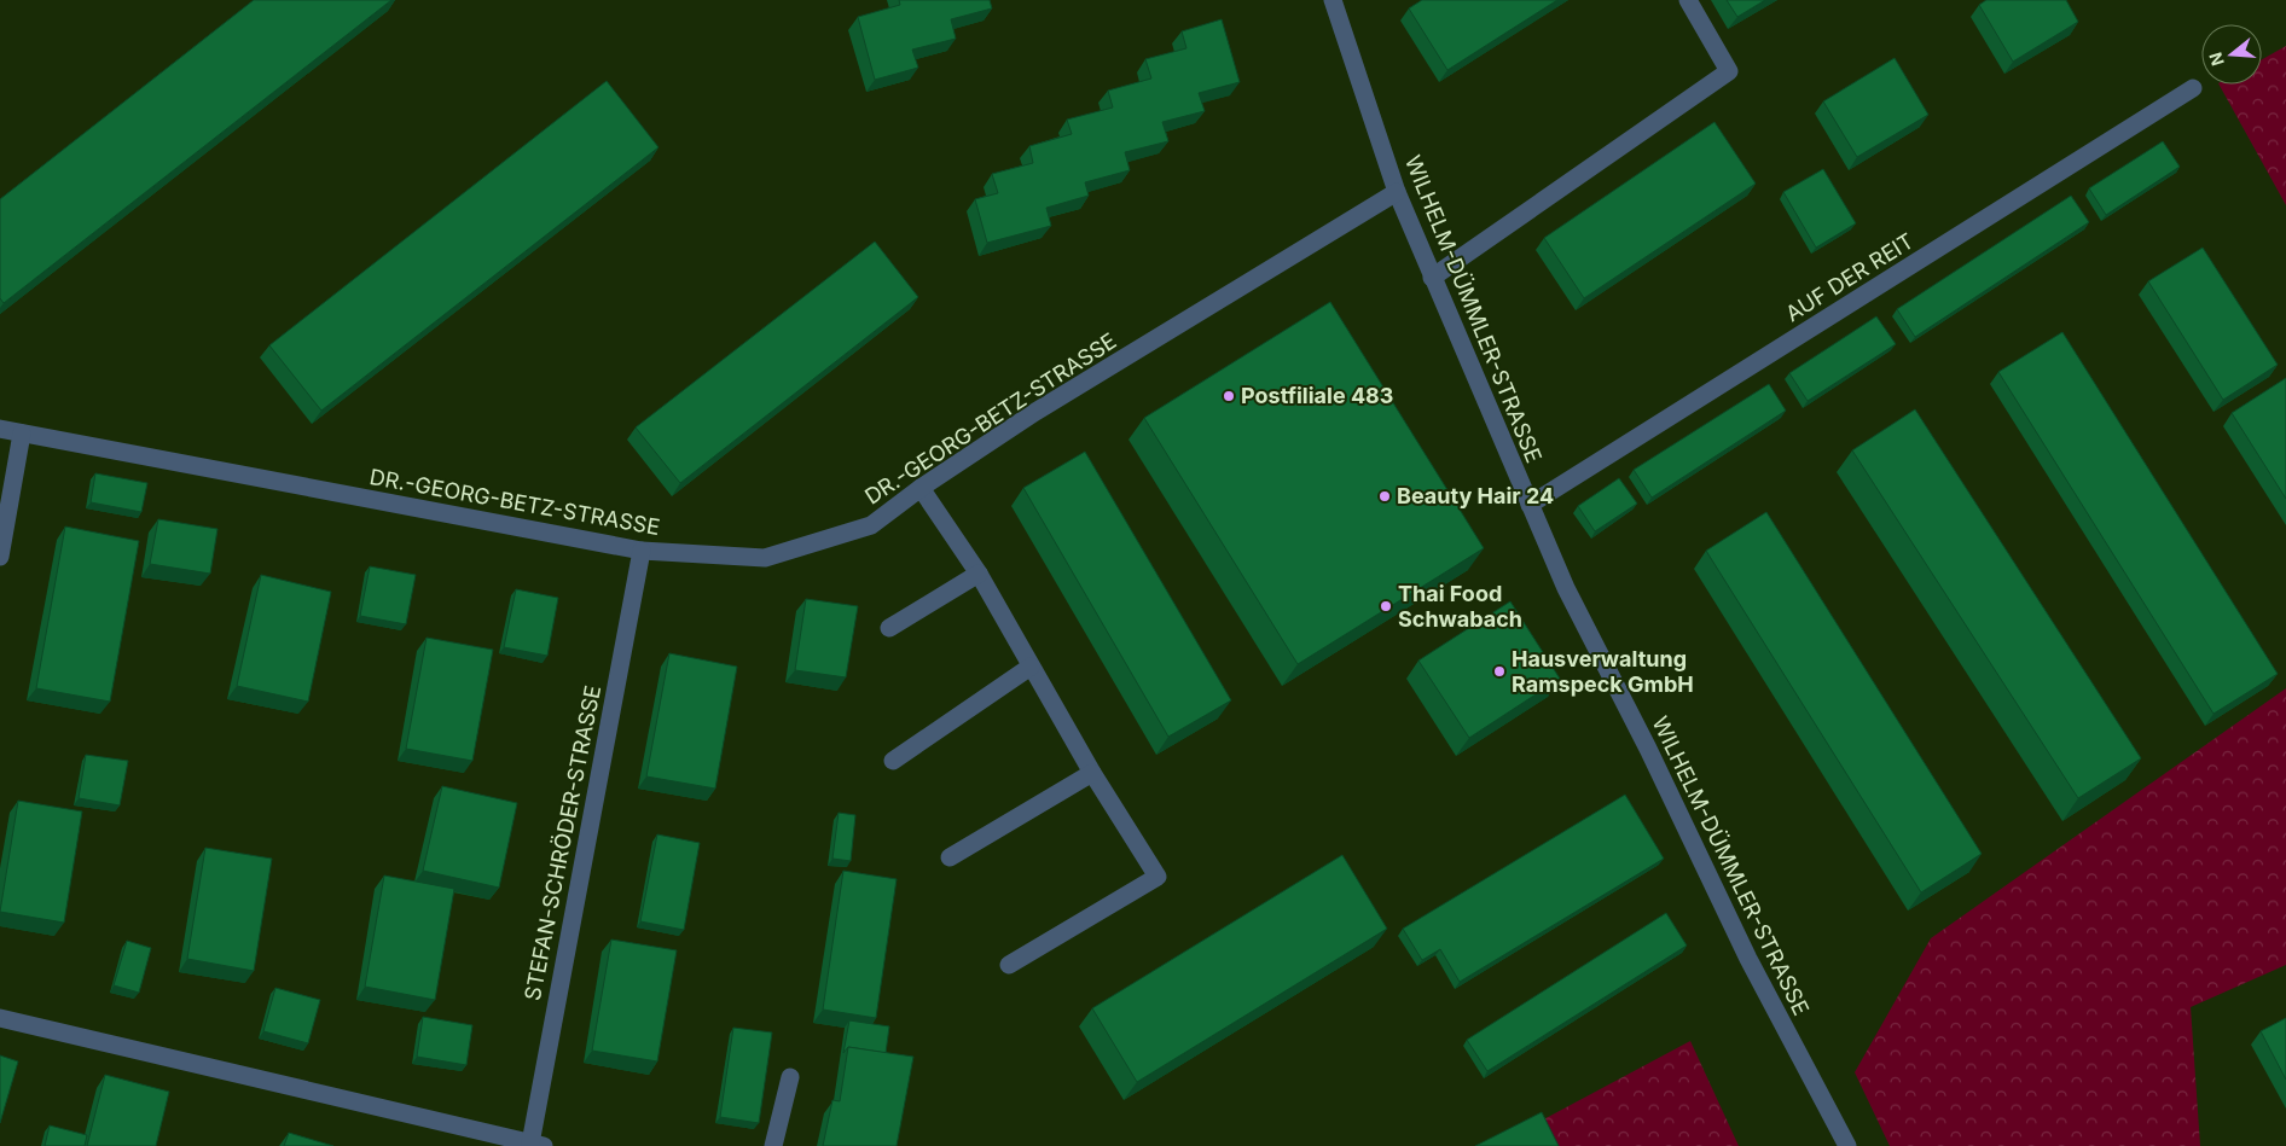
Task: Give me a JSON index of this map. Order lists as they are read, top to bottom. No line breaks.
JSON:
{"streets":{"street":["AUF DER REIT","WILHELM-DÜMMLER-STRASSE","DR.-GEORG-BETZ-STRASSE","STEFAN-SCHRÖDER-STRASSE"]},"crossings":[["AUF DER REIT","WILHELM-DÜMMLER-STRASSE"],["WILHELM-DÜMMLER-STRASSE","DR.-GEORG-BETZ-STRASSE"],["DR.-GEORG-BETZ-STRASSE","STEFAN-SCHRÖDER-STRASSE"]],"places":["Postfiliale 483","Beauty Hair 24","Thai Food Schwabach","Hausverwaltung Ramspeck GmbH"],"north":"left"}
